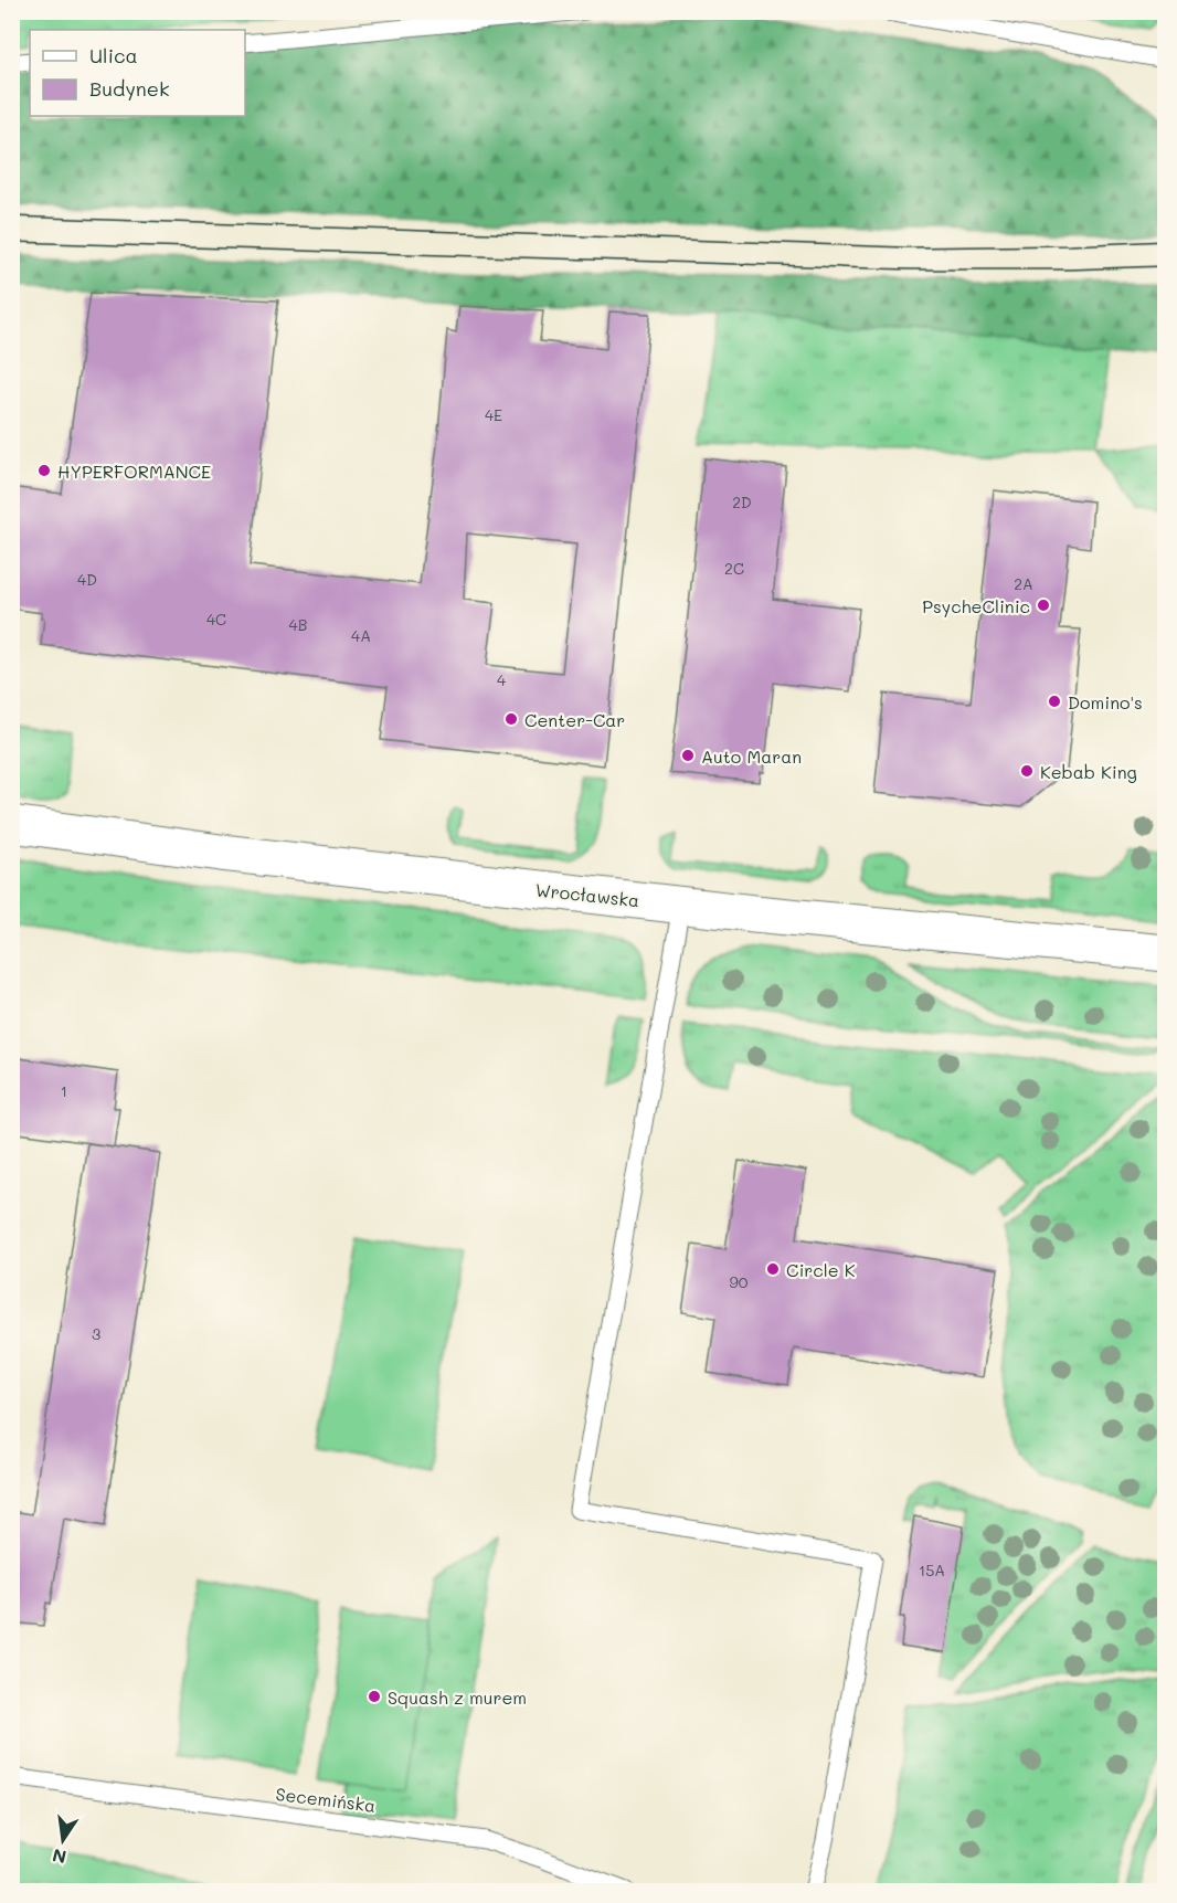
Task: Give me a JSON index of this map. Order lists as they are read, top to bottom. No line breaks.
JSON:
{"streets":{"street":["Wrocławska"],"lane":["Secemińska"]},"places":["HYPERFORMANCE","PsycheClinic","Domino's","Center-Car","Auto Maran","Kebab King","Circle K","Squash z murem"],"house_numbers":["4E","2D","2C","4D","2A","4C","4B","4A","4","1","90","3","15A"],"legend":["Ulica","Budynek"],"north":"bottom"}
